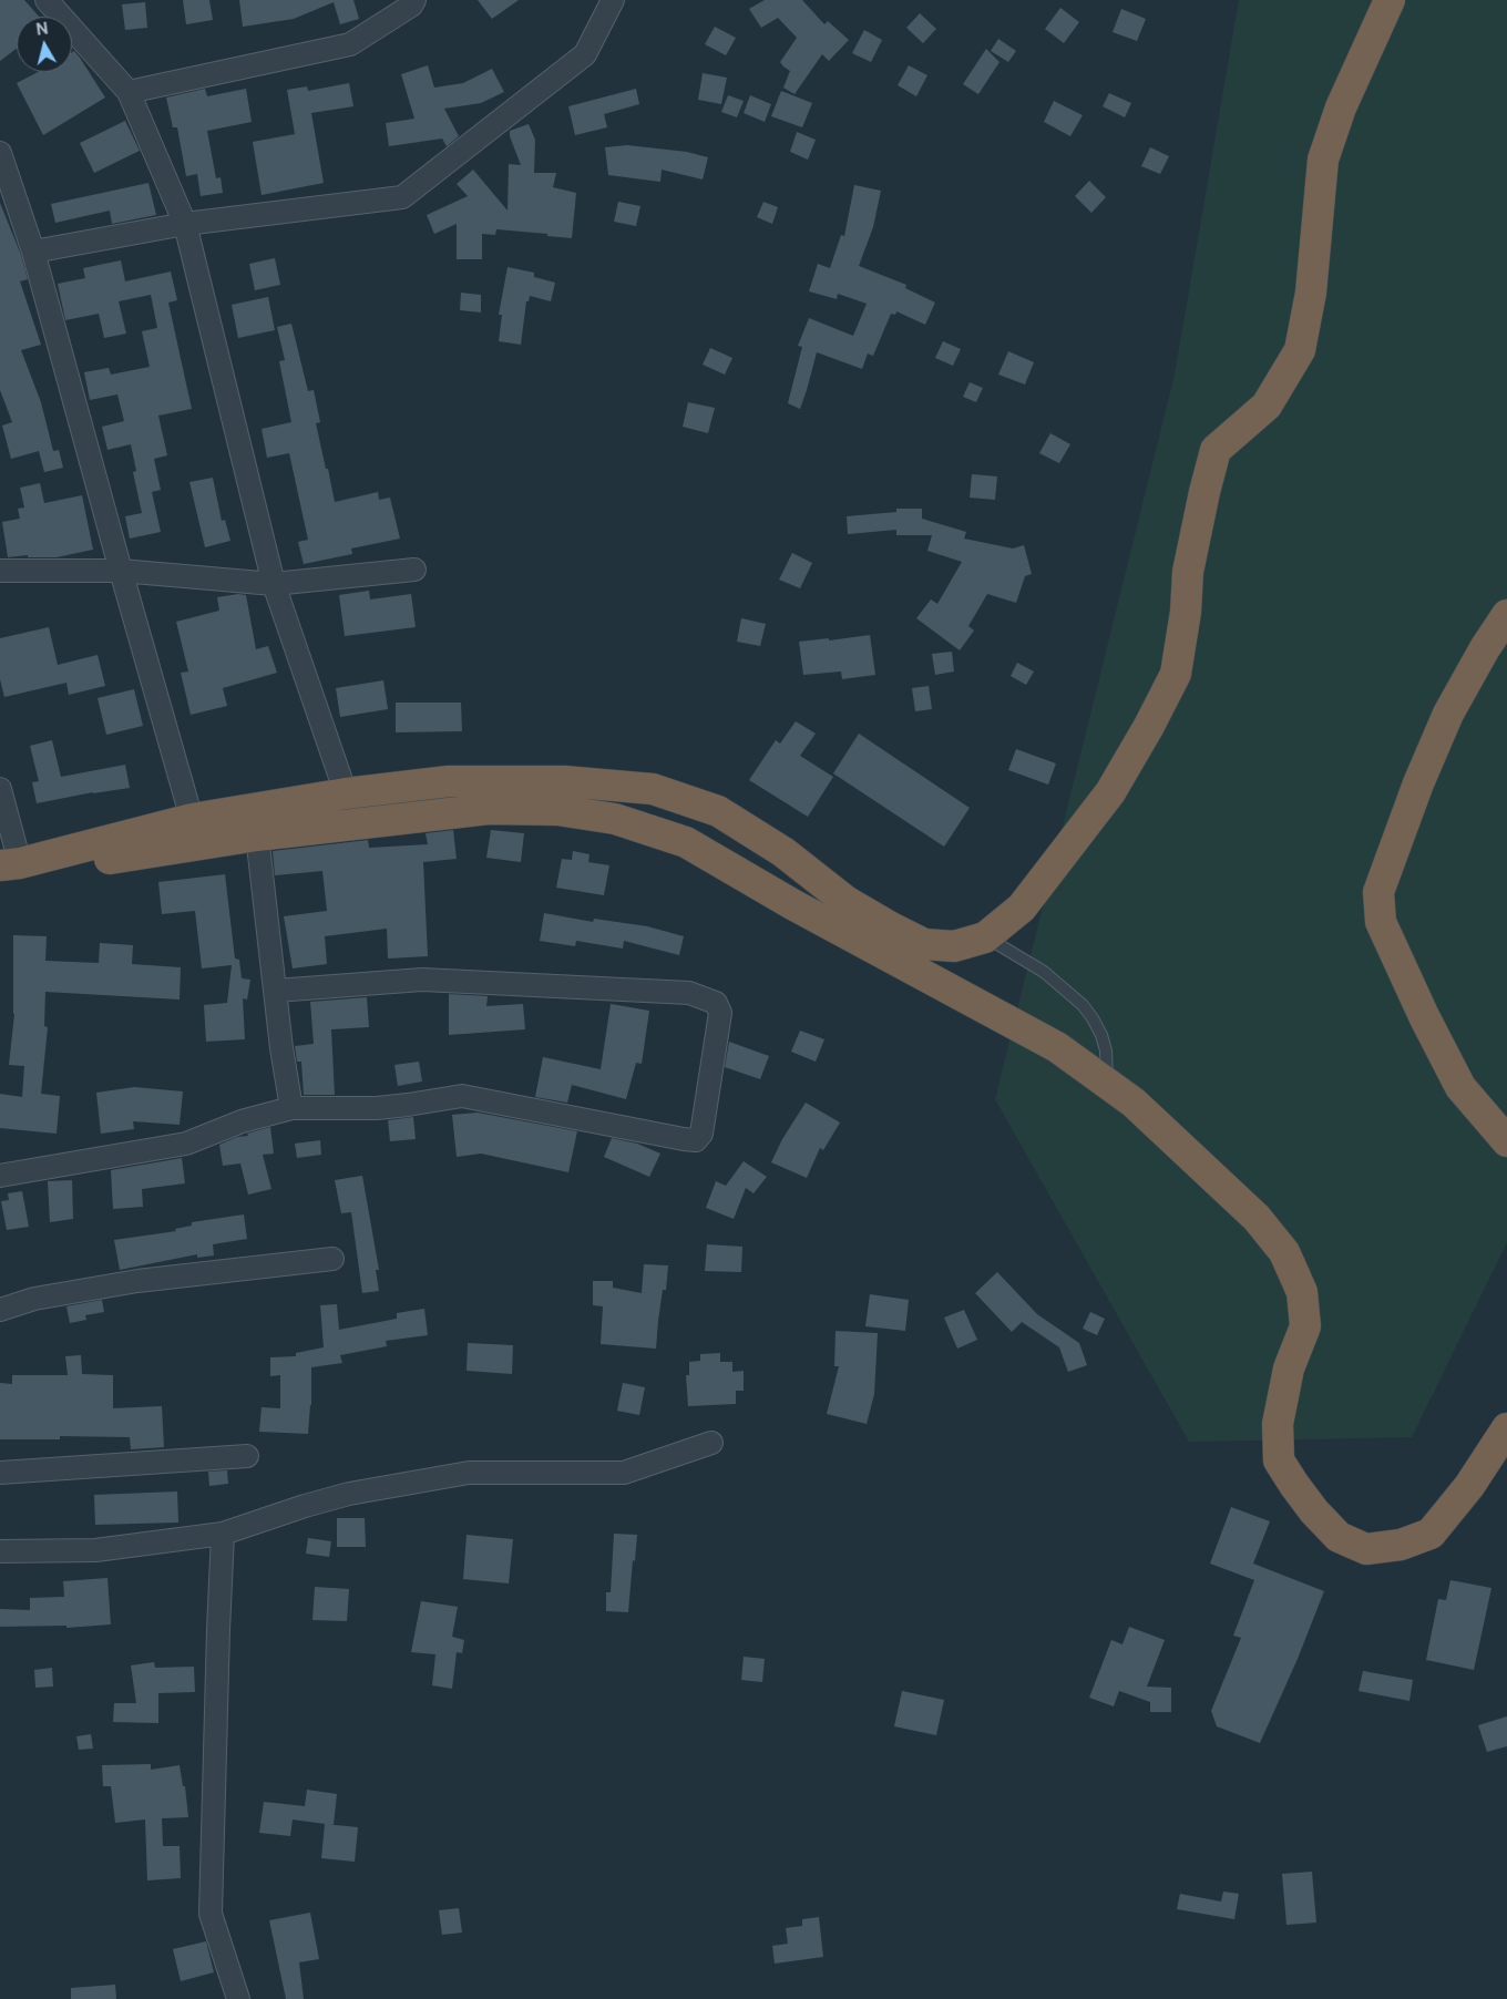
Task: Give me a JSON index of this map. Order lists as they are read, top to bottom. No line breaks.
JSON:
{"north":"top"}
